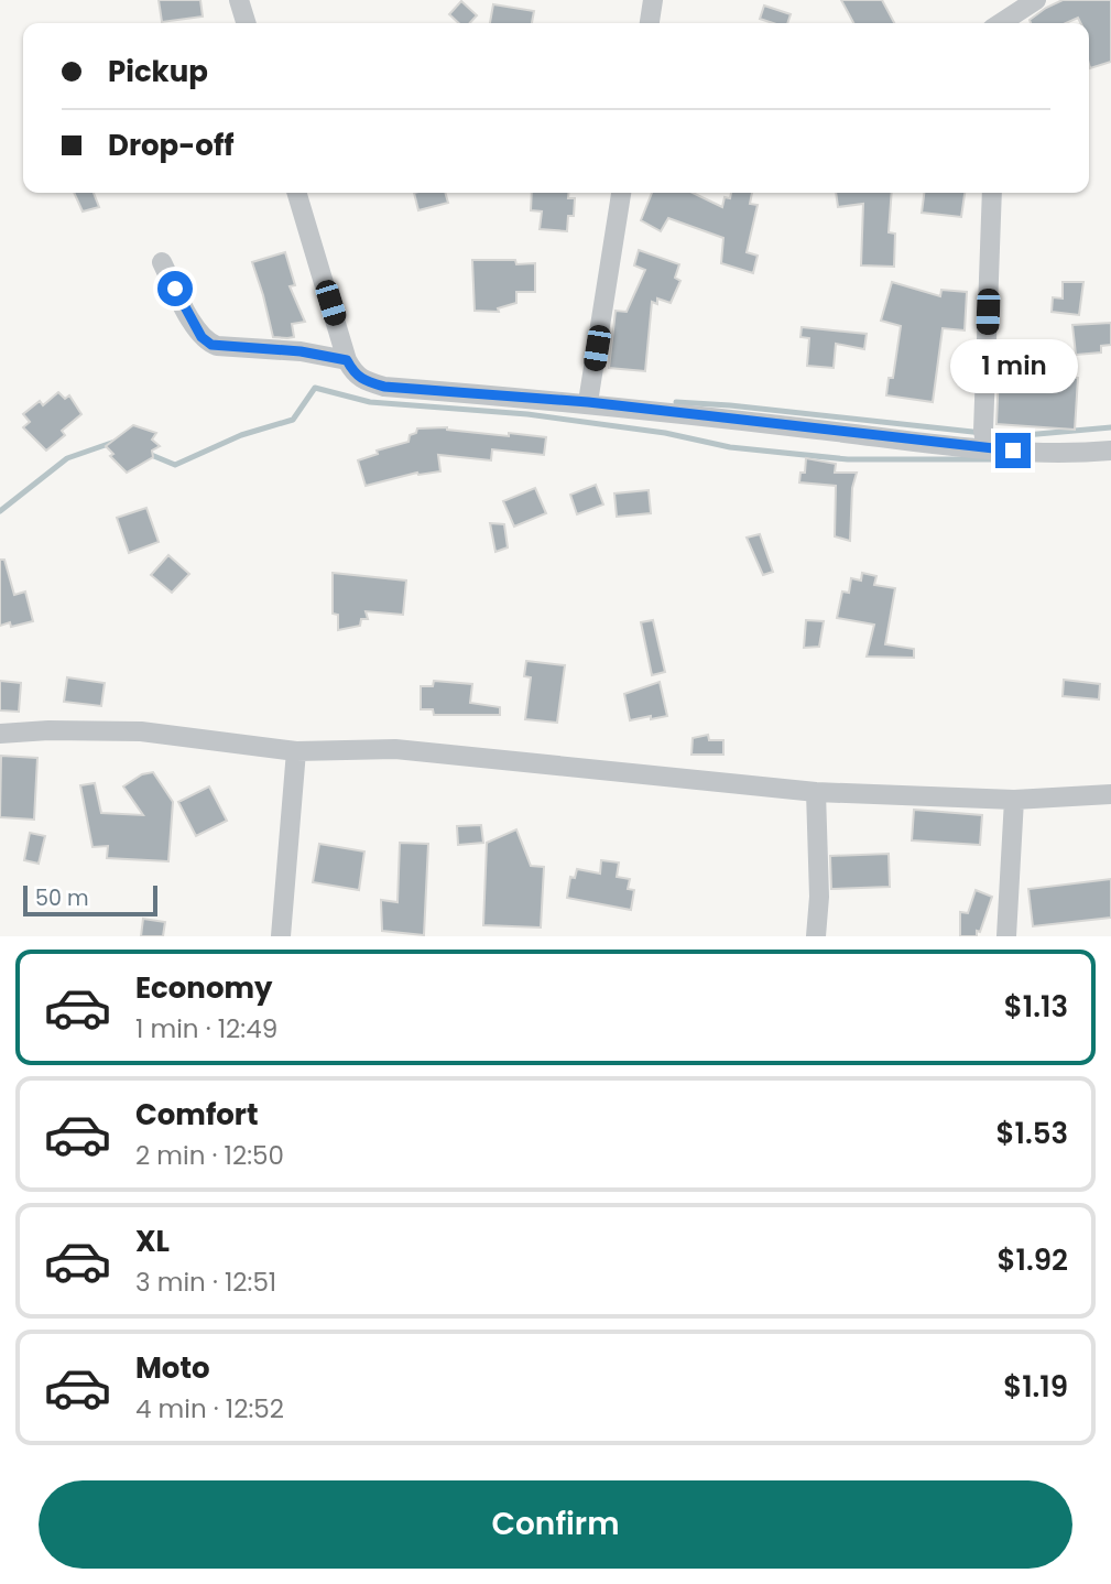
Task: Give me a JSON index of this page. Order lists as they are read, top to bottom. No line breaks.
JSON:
{"scale_bar":"50 m","page":{"banner":["Pickup","Drop-off"],"bubble":"1 min","scale":"50 m","list":[{"name":"Economy","note":"1 min · 12:49","value":"$1.13"},{"name":"Comfort","note":"2 min · 12:50","value":"$1.53"},{"name":"XL","note":"3 min · 12:51","value":"$1.92"},{"name":"Moto","note":"4 min · 12:52","value":"$1.19"}],"buttons":"Confirm"}}
